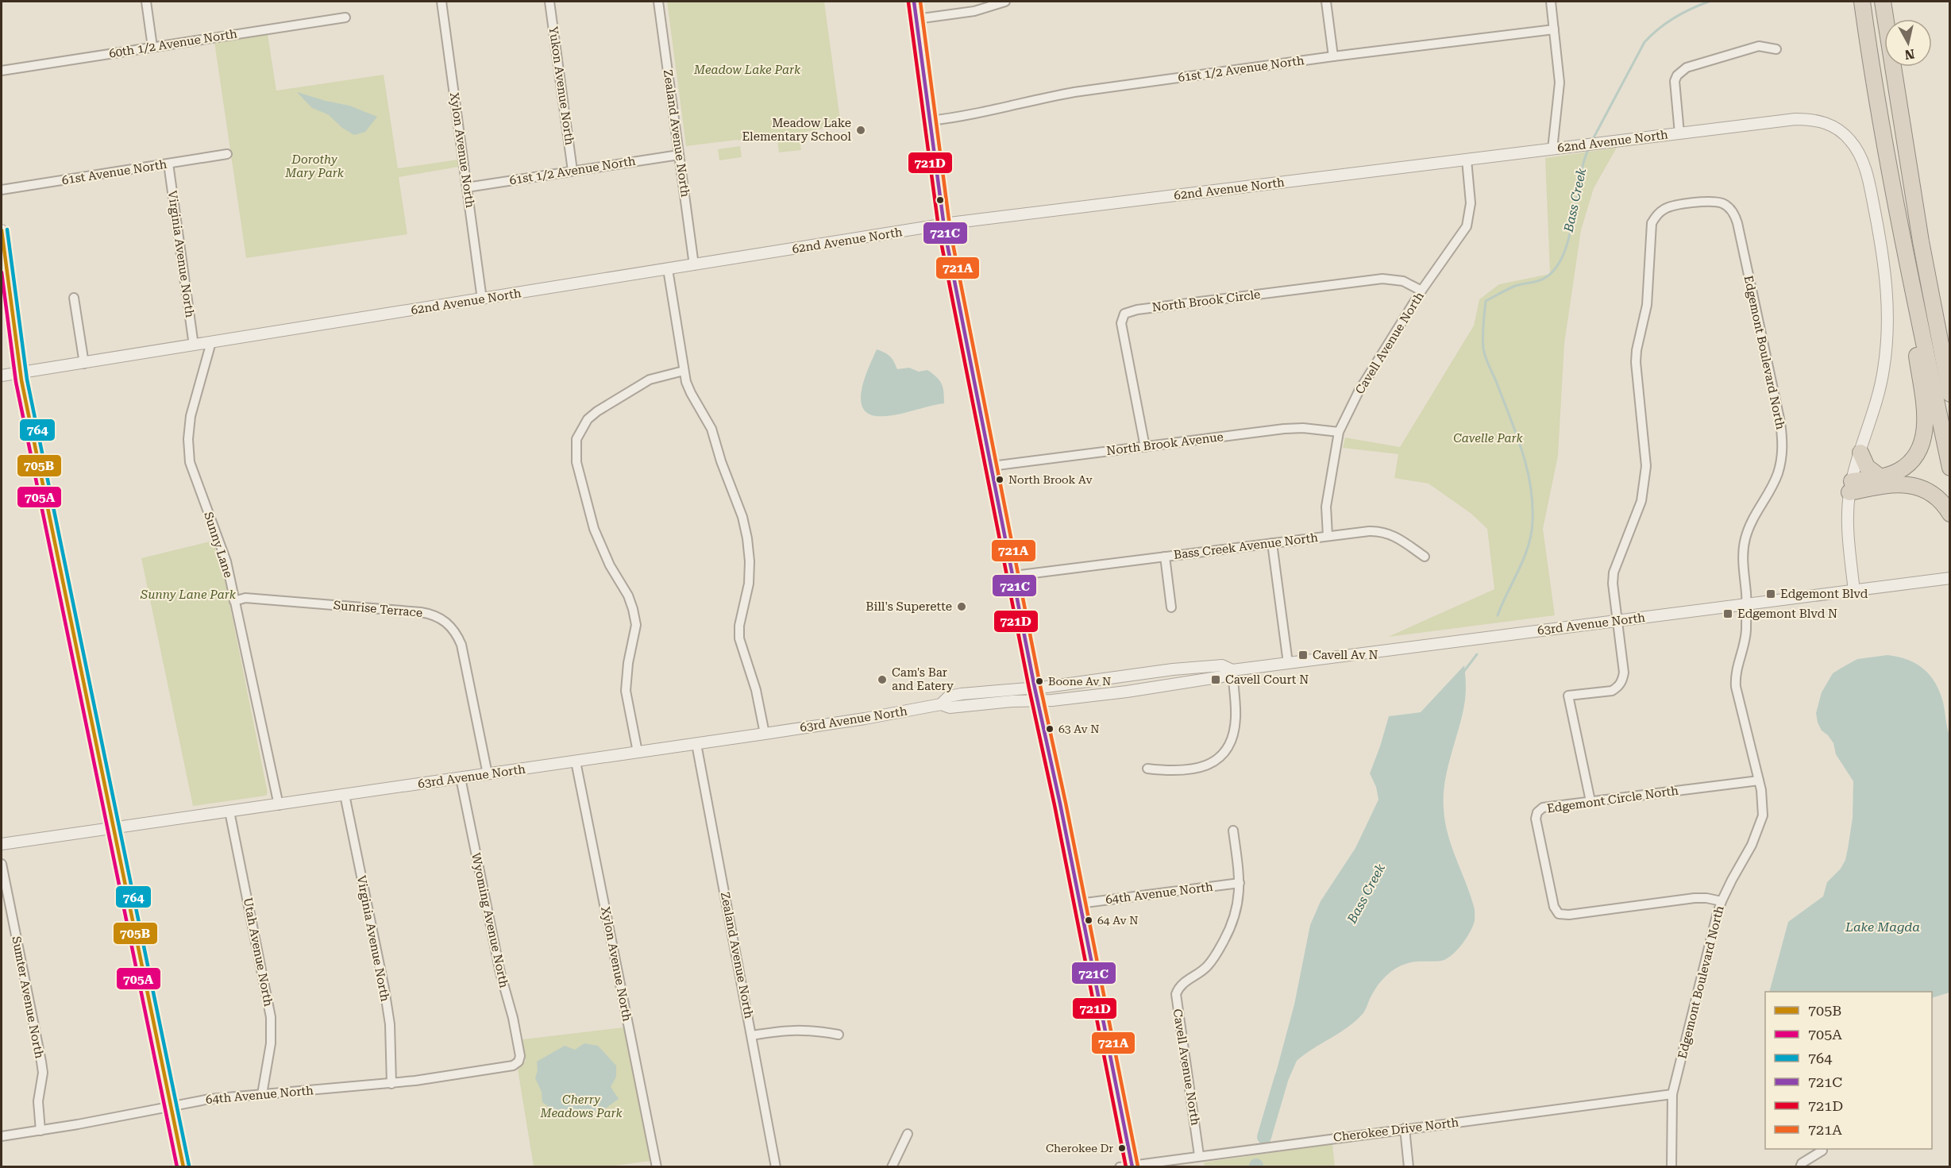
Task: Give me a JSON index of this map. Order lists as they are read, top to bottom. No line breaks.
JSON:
{"streets":{"street":["60th 1/2 Avenue North","61st 1/2 Avenue North","Yukon Avenue North","Zealand Avenue North","62nd Avenue North","Xylon Avenue North","61st Avenue North","Virginia Avenue North","North Brook Circle","Cavell Avenue North","Edgemont Boulevard North","North Brook Avenue","Sunny Lane","Bass Creek Avenue North","Sunrise Terrace","63rd Avenue North","Edgemont Circle North","64th Avenue North","Wyoming Avenue North","Utah Avenue North","Sumter Avenue North","Cherokee Drive North"]},"crossings":[["61st 1/2 Avenue North","Yukon Avenue North"],["61st 1/2 Avenue North","Zealand Avenue North"],["61st 1/2 Avenue North","Xylon Avenue North"],["Zealand Avenue North","62nd Avenue North"],["Zealand Avenue North","63rd Avenue North"],["62nd Avenue North","Xylon Avenue North"],["62nd Avenue North","Virginia Avenue North"],["62nd Avenue North","Cavell Avenue North"],["62nd Avenue North","Sunny Lane"],["Xylon Avenue North","63rd Avenue North"],["61st Avenue North","Virginia Avenue North"],["Virginia Avenue North","63rd Avenue North"],["Virginia Avenue North","64th Avenue North"],["North Brook Circle","Cavell Avenue North"],["North Brook Circle","North Brook Avenue"],["Cavell Avenue North","North Brook Avenue"],["Cavell Avenue North","Bass Creek Avenue North"],["Cavell Avenue North","64th Avenue North"],["Cavell Avenue North","Cherokee Drive North"],["Edgemont Boulevard North","63rd Avenue North"],["Edgemont Boulevard North","Edgemont Circle North"],["Edgemont Boulevard North","Cherokee Drive North"],["Sunny Lane","Sunrise Terrace"],["Sunny Lane","63rd Avenue North"],["Sunrise Terrace","63rd Avenue North"],["63rd Avenue North","Wyoming Avenue North"],["63rd Avenue North","Utah Avenue North"],["64th Avenue North","Wyoming Avenue North"],["64th Avenue North","Utah Avenue North"],["64th Avenue North","Sumter Avenue North"]],"water":["Bass Creek","Lake Magda"],"parks":["Meadow Lake Park","Dorothy Mary Park","Cavelle Park","Sunny Lane Park","Cherry Meadows Park"],"places":{"other":["Meadow Lake Elementary School","North Brook Av","Bill's Superette","Cam's Bar and Eatery","Boone Av N","63 Av N","64 Av N","Cherokee Dr"],"transit":["Edgemont Blvd","Edgemont Blvd N","Cavell Av N","Cavell Court N"]},"lines":["transit line 721C","transit line 721A","transit line 721D","transit line 764","transit line 705B","transit line 705A"],"legend":["705B","705A","764","721C","721D","721A"],"north":"bottom"}
